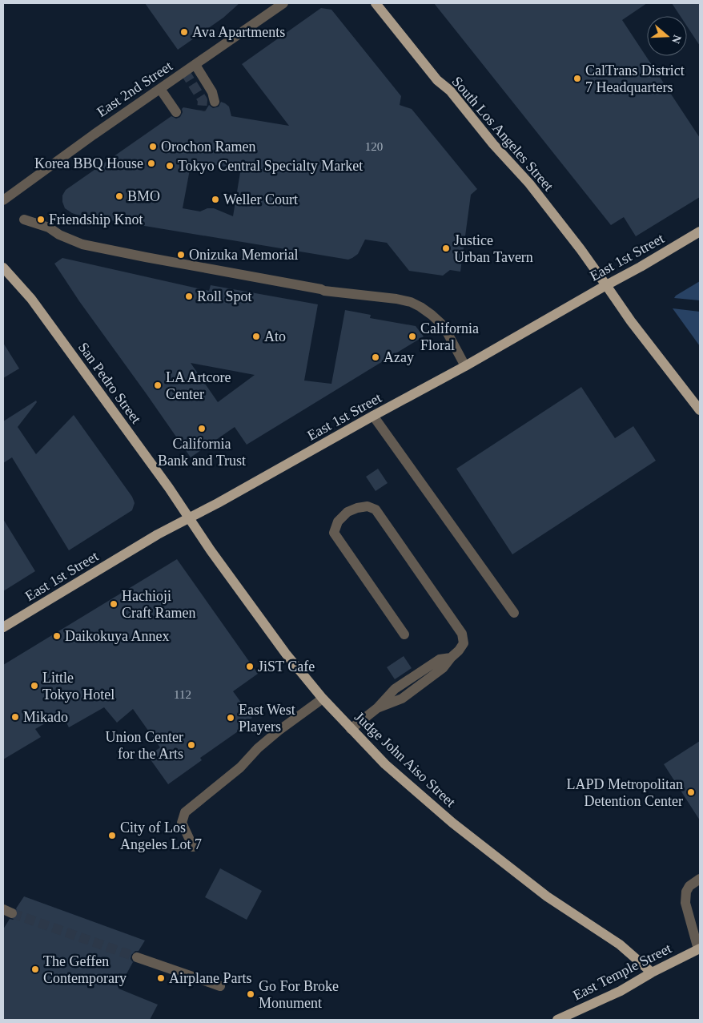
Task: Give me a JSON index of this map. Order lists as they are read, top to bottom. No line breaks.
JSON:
{"streets":{"main road":["South Los Angeles Street","East 1st Street","San Pedro Street","Judge John Aiso Street","East Temple Street"],"street":["East 2nd Street"]},"crossings":[["South Los Angeles Street","East 1st Street"],["East 1st Street","San Pedro Street"],["East 1st Street","Judge John Aiso Street"],["San Pedro Street","Judge John Aiso Street"],["Judge John Aiso Street","East Temple Street"]],"places":["Ava Apartments","CalTrans District 7 Headquarters","Orochon Ramen","Korea BBQ House","Tokyo Central Specialty Market","BMO","Weller Court","Friendship Knot","Justice Urban Tavern","Onizuka Memorial","Roll Spot","Ato","California Floral","Azay","LA Artcore Center","California Bank and Trust","Hachioji Craft Ramen","Daikokuya Annex","JiST Cafe","Little Tokyo Hotel","Mikado","East West Players","Union Center for the Arts","LAPD Metropolitan Detention Center","City of Los Angeles Lot 7","The Geffen Contemporary","Airplane Parts","Go For Broke Monument"],"house_numbers":["120","112"],"north":"right"}
